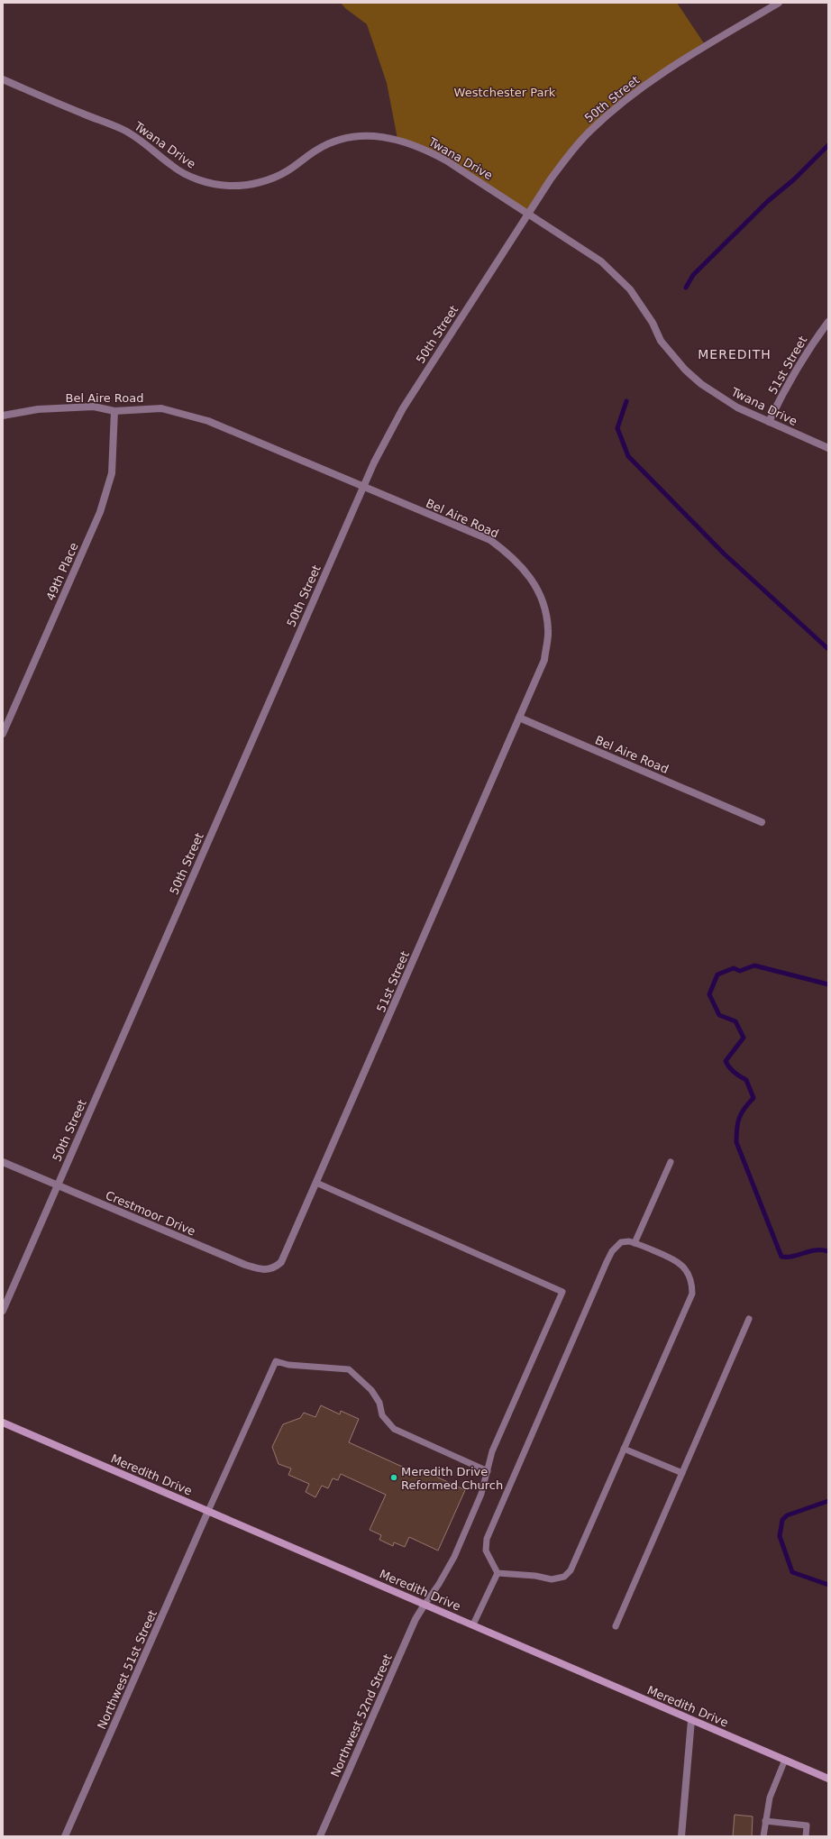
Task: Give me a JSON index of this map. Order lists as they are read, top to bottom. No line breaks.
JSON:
{"streets":{"main road":["Meredith Drive"],"street":["50th Street","Twana Drive","51st Street","Bel Aire Road","49th Place","Crestmoor Drive","Northwest 51st Street","Northwest 52nd Street"]},"crossings":[["50th Street","Twana Drive"],["50th Street","Bel Aire Road"],["50th Street","Crestmoor Drive"],["Twana Drive","51st Street"],["51st Street","Bel Aire Road"],["51st Street","Crestmoor Drive"],["Bel Aire Road","49th Place"],["Meredith Drive","Northwest 51st Street"],["Meredith Drive","Northwest 52nd Street"]],"districts":["MEREDITH"],"parks":["Westchester Park"],"places":["Meredith Drive Reformed Church"]}
